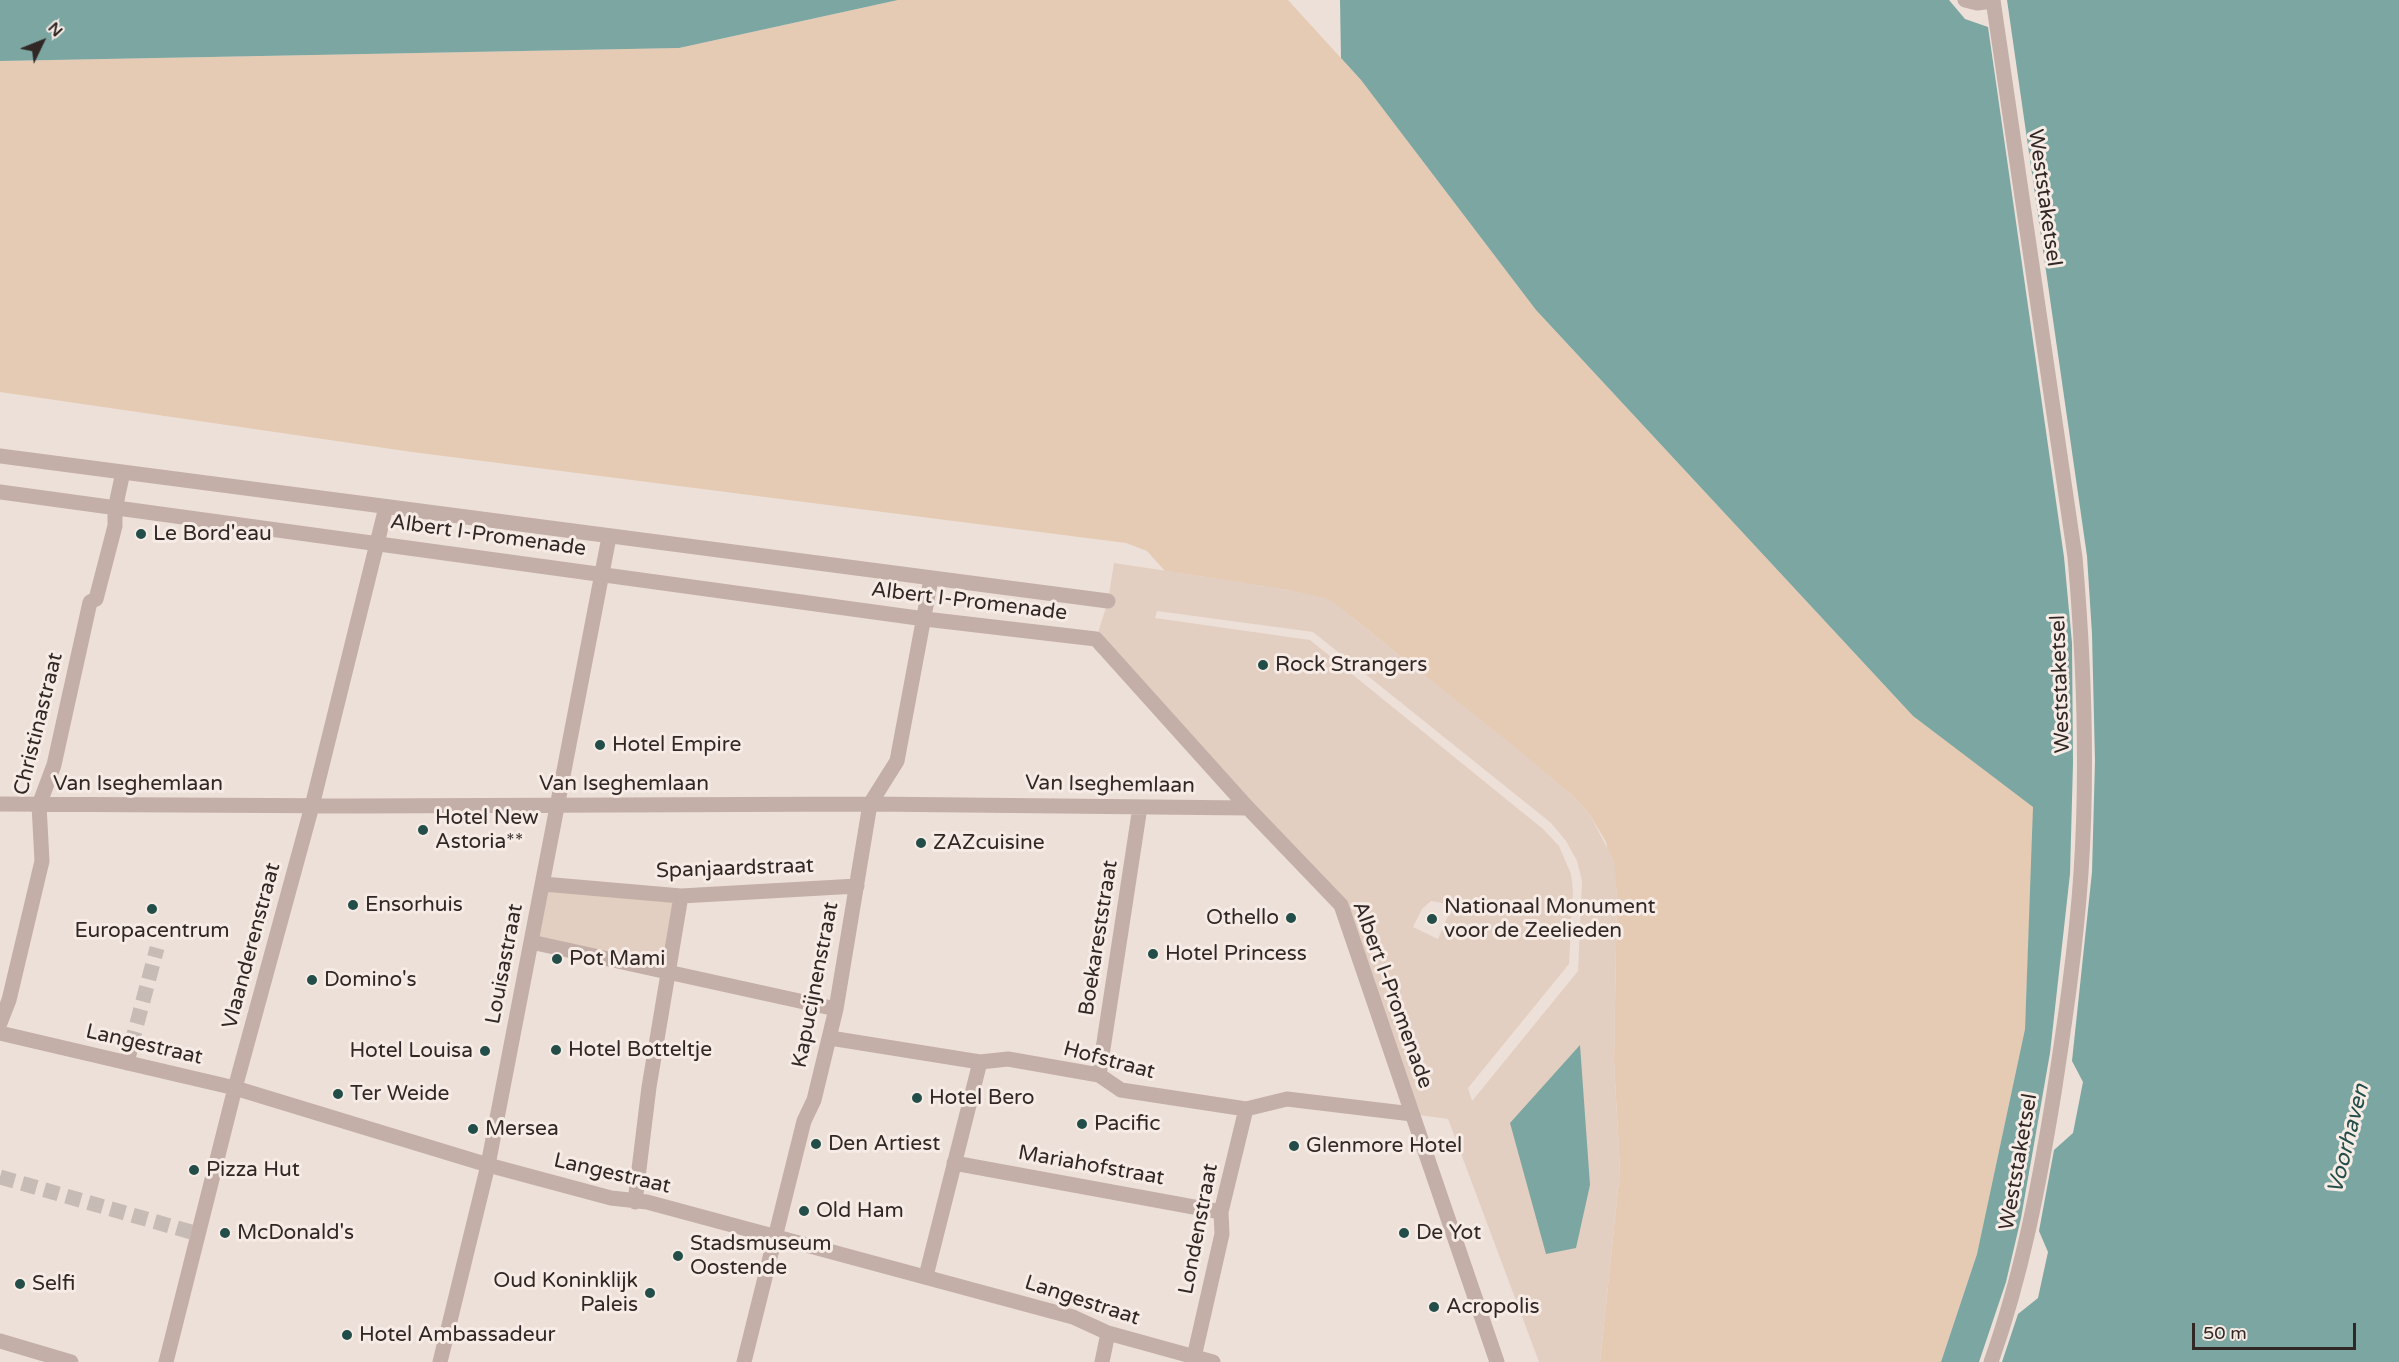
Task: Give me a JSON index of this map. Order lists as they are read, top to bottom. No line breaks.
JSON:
{"streets":{"street":["Weststaketsel","Albert I-Promenade","Christinastraat","Van Iseghemlaan","Spanjaardstraat","Boekareststraat","Vlaanderenstraat","Louisastraat","Kapucijnenstraat","Langestraat","Hofstraat","Mariahofstraat","Londenstraat"]},"crossings":[["Albert I-Promenade","Christinastraat"],["Albert I-Promenade","Van Iseghemlaan"],["Albert I-Promenade","Vlaanderenstraat"],["Albert I-Promenade","Louisastraat"],["Albert I-Promenade","Kapucijnenstraat"],["Albert I-Promenade","Hofstraat"],["Christinastraat","Van Iseghemlaan"],["Van Iseghemlaan","Boekareststraat"],["Van Iseghemlaan","Vlaanderenstraat"],["Van Iseghemlaan","Louisastraat"],["Van Iseghemlaan","Kapucijnenstraat"],["Spanjaardstraat","Louisastraat"],["Spanjaardstraat","Kapucijnenstraat"],["Boekareststraat","Hofstraat"],["Vlaanderenstraat","Langestraat"],["Louisastraat","Langestraat"],["Kapucijnenstraat","Langestraat"],["Kapucijnenstraat","Hofstraat"],["Langestraat","Londenstraat"],["Hofstraat","Londenstraat"],["Mariahofstraat","Londenstraat"]],"water":["Voorhaven"],"places":["Le Bord'eau","Rock Strangers","Hotel Empire","Hotel New Astoria**","ZAZcuisine","Ensorhuis","Europacentrum","Othello","Nationaal Monument voor de Zeelieden","Hotel Princess","Pot Mami","Domino's","Hotel Botteltje","Hotel Louisa","Ter Weide","Hotel Bero","Pacific","Mersea","Den Artiest","Glenmore Hotel","Pizza Hut","Old Ham","McDonald's","De Yot","Stadsmuseum Oostende","Selfi","Oud Koninklijk Paleis","Acropolis","Hotel Ambassadeur"],"scale_bar":"50 m","north":"top right"}
